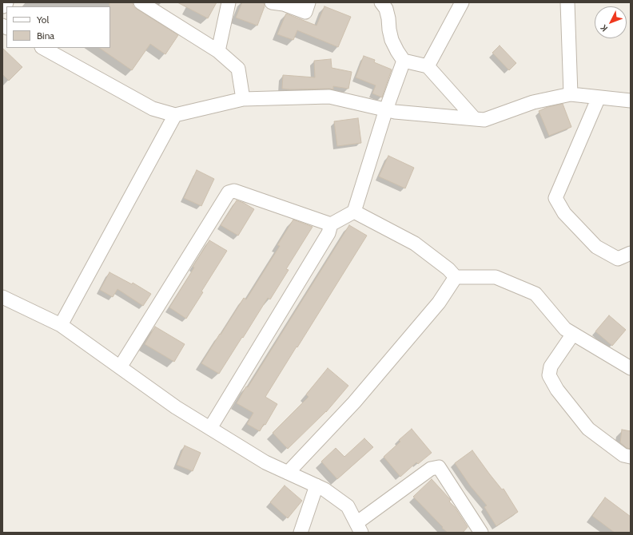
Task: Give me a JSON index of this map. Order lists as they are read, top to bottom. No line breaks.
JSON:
{"legend":["Yol","Bina"],"north":"bottom left"}
